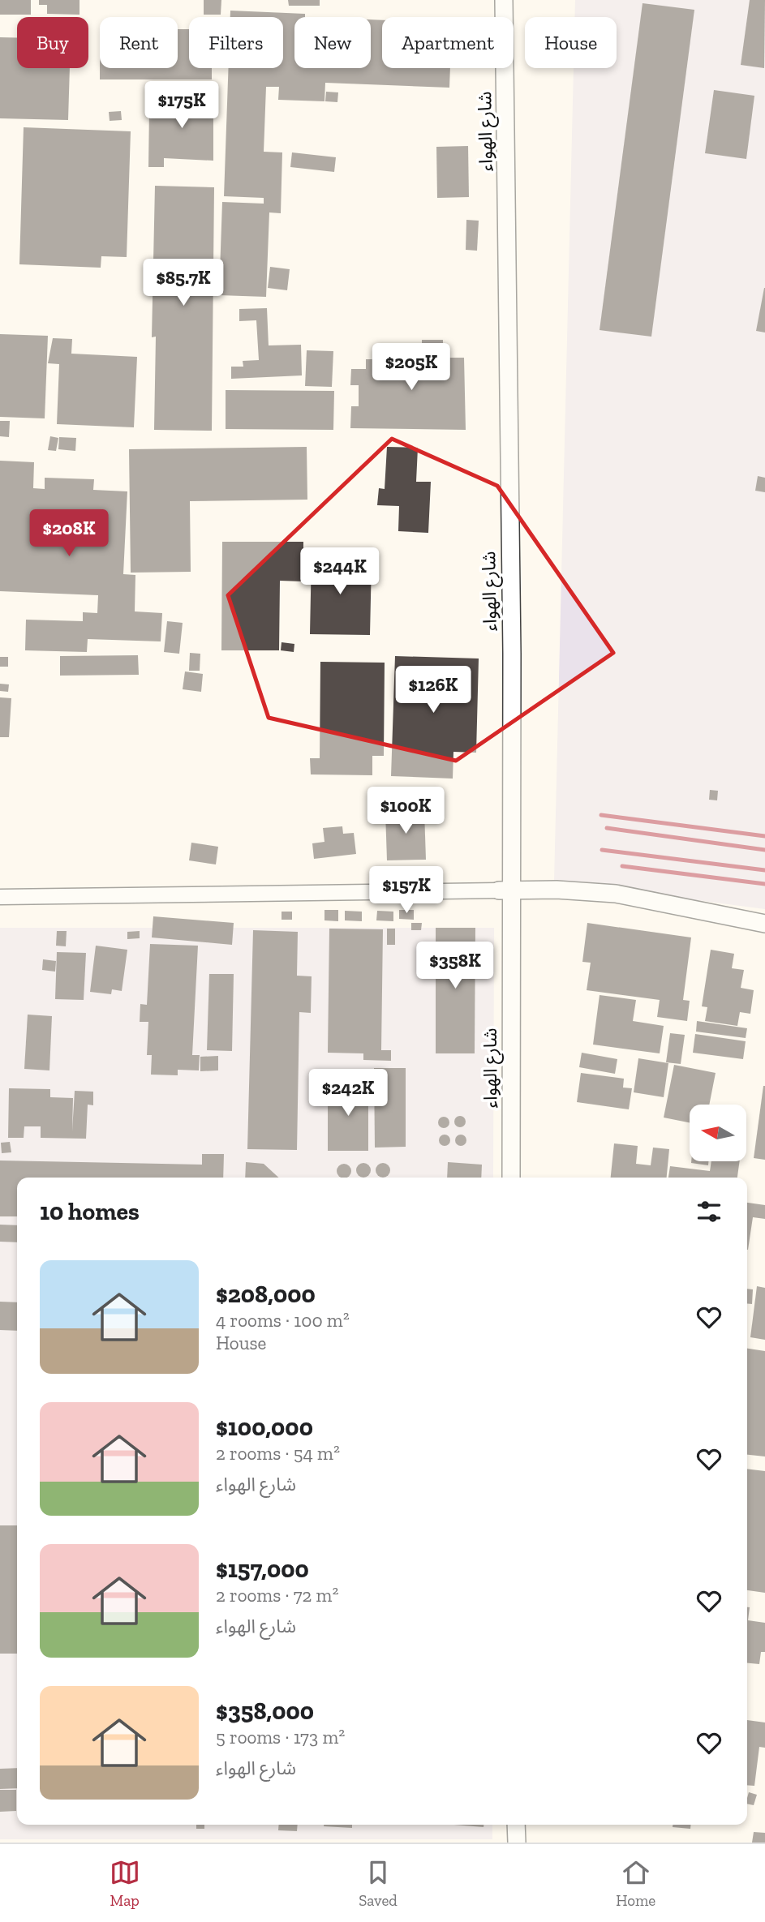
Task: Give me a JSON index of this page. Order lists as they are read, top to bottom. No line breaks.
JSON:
{"streets":{"street":["شارع الهواء"]},"north":"left","page":{"chip":["Buy","Rent","Filters","New","Apartment","House"],"price":["$175K","$85.7K","$205K","$208K","$244K","$126K","$100K","$157K","$358K","$242K"],"heading":"10 homes","list":[{"name":"$208,000","note":"4 rooms · 100 m² · House"},{"name":"$100,000","note":"2 rooms · 54 m² · شارع الهواء"},{"name":"$157,000","note":"2 rooms · 72 m² · شارع الهواء"},{"name":"$358,000","note":"5 rooms · 173 m² · شارع الهواء"}],"tabs":["Map","Saved","Home"]}}
